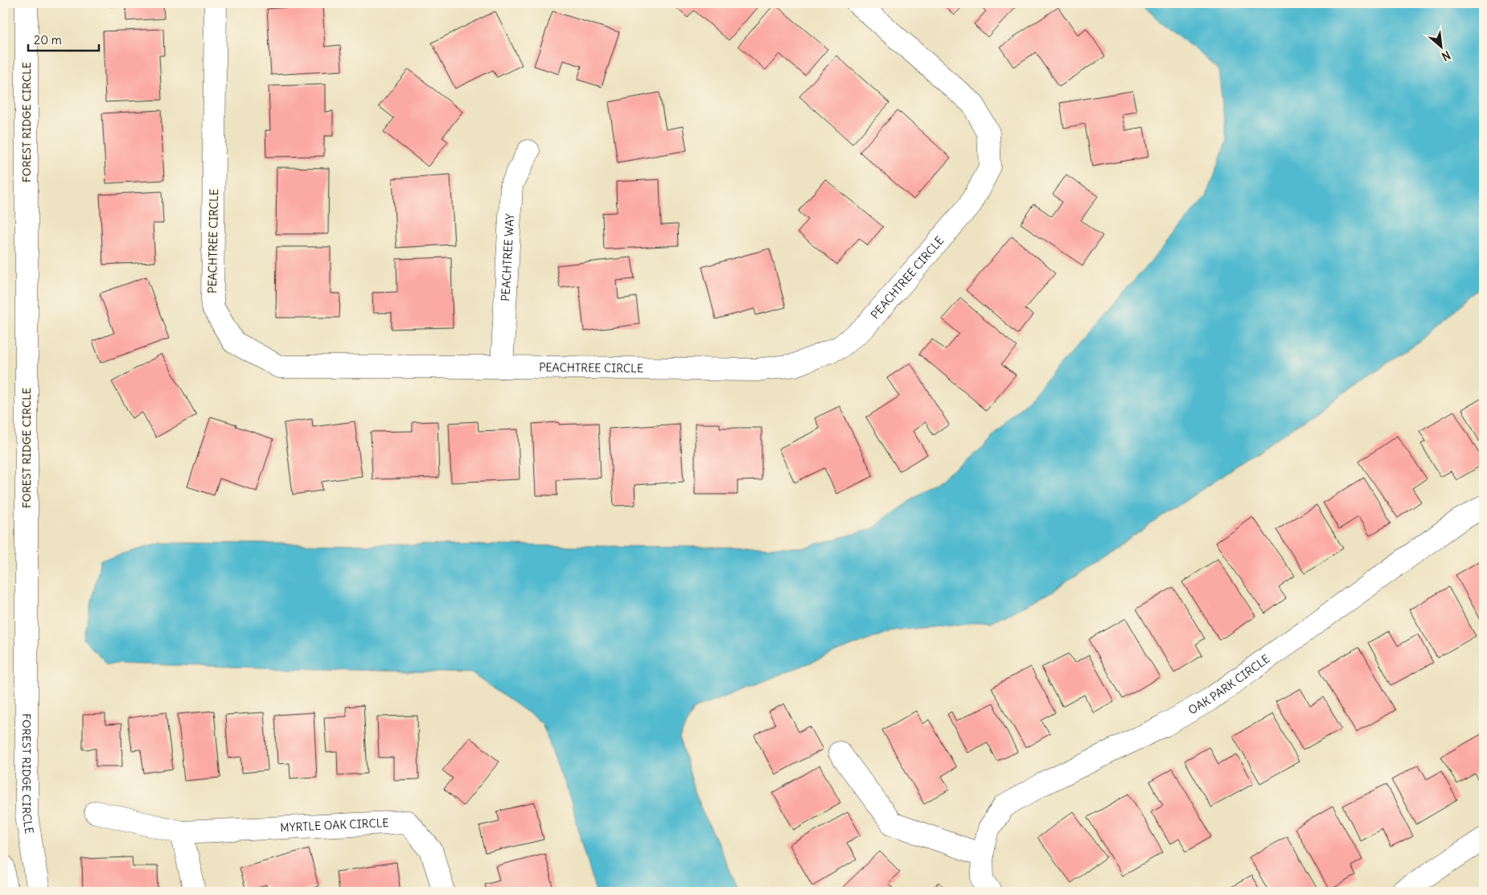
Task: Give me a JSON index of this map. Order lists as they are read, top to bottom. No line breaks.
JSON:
{"streets":{"street":["FOREST RIDGE CIRCLE","PEACHTREE CIRCLE","PEACHTREE WAY","OAK PARK CIRCLE","MYRTLE OAK CIRCLE"]},"crossings":[["PEACHTREE CIRCLE","PEACHTREE WAY"]],"scale_bar":"20 m","north":"bottom right"}
